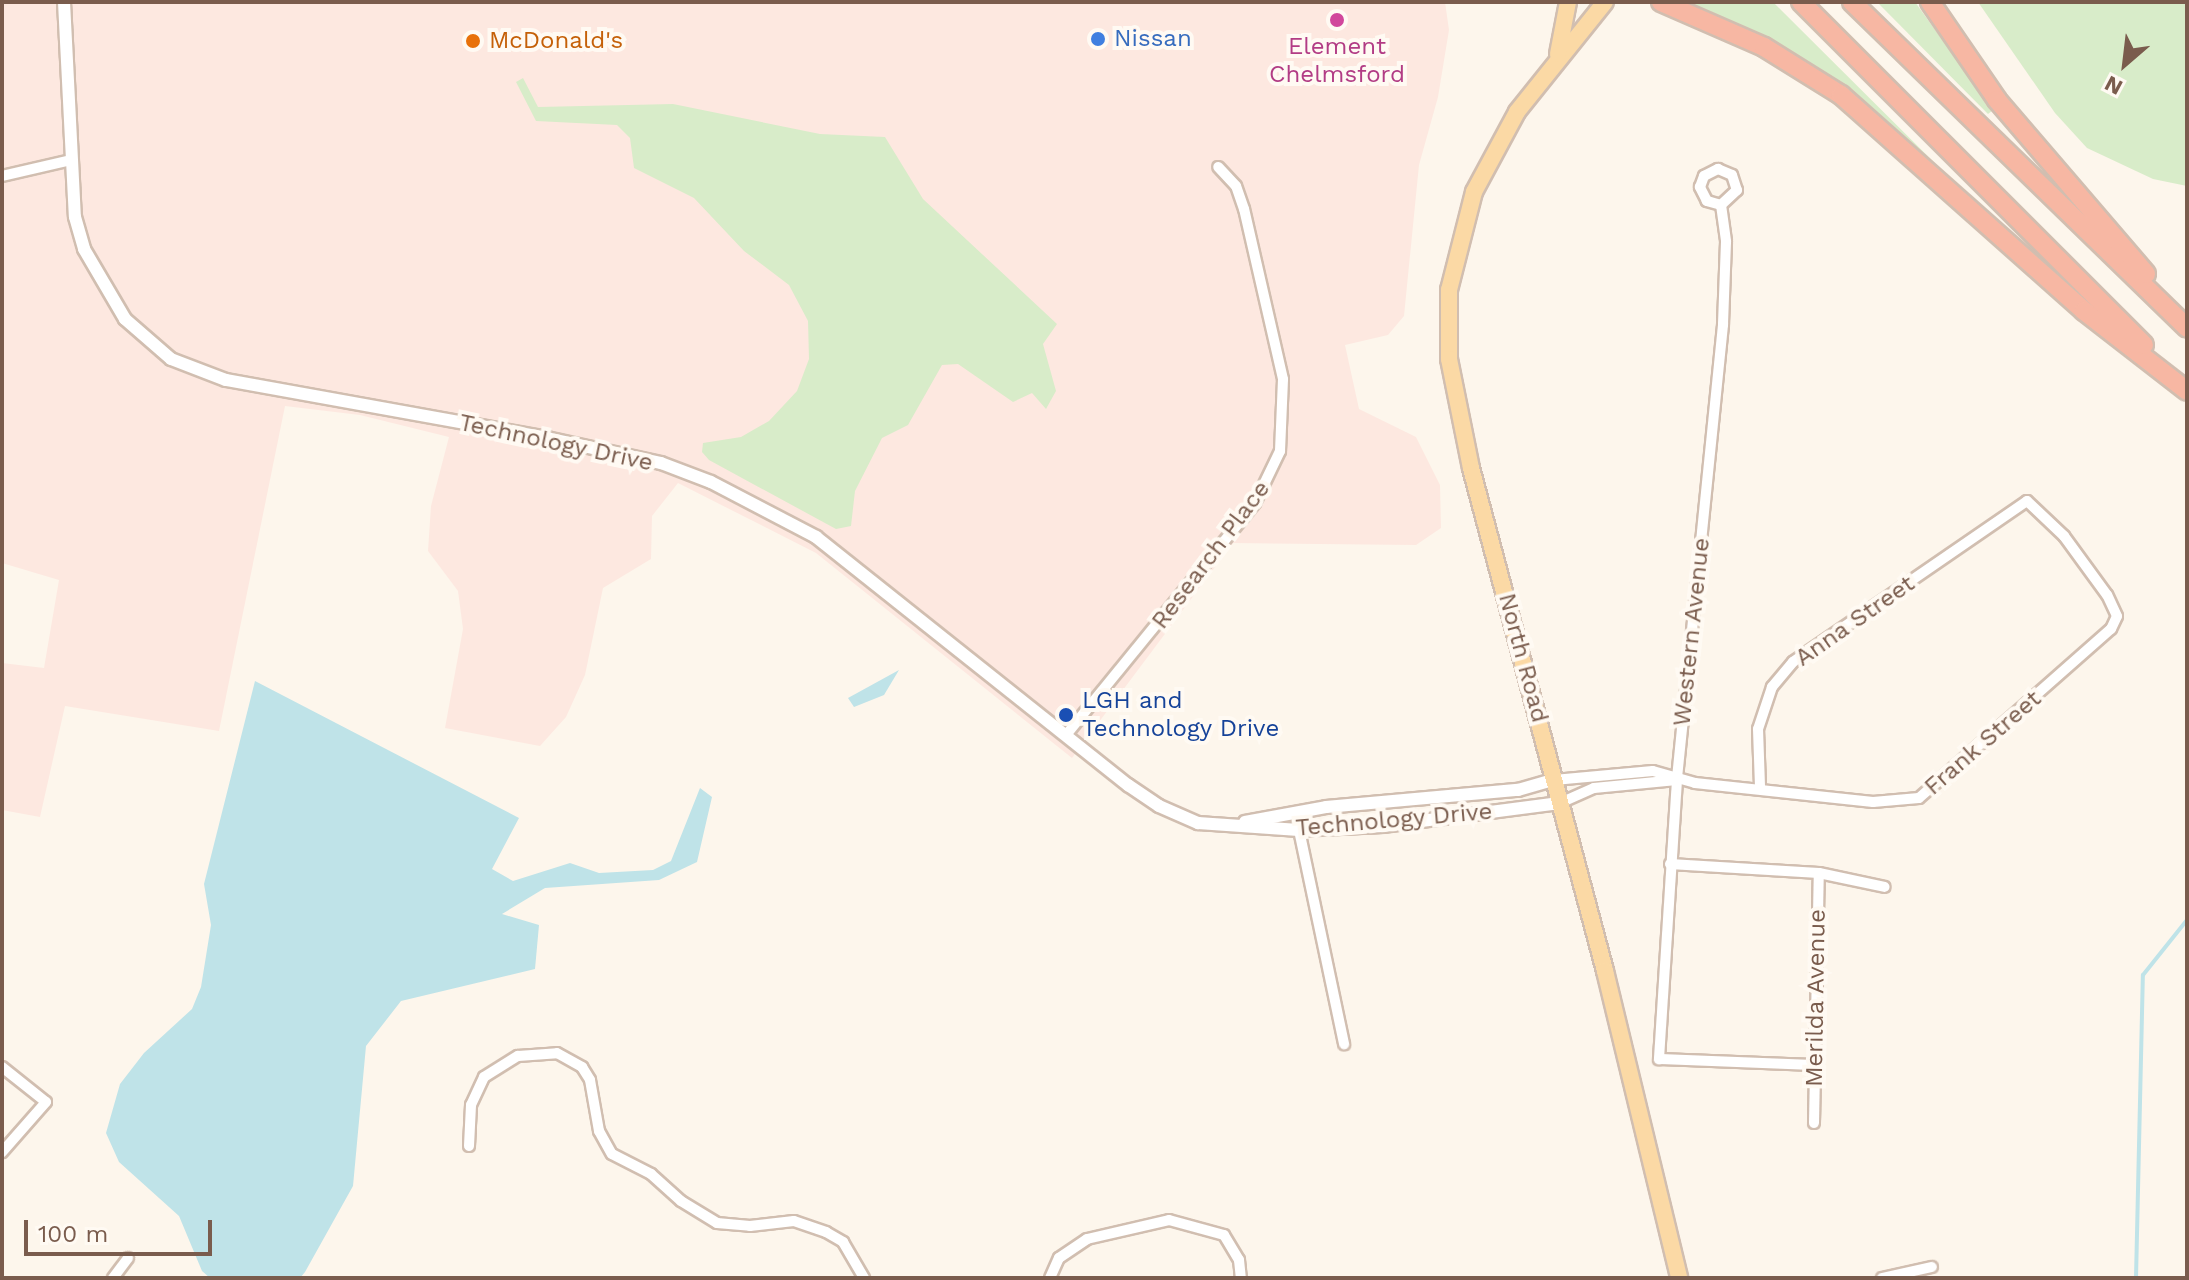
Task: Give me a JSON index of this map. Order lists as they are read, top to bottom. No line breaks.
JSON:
{"streets":{"main road":["North Road"],"street":["Technology Drive","Research Place","Anna Street","Western Avenue","Frank Street","Merilda Avenue"]},"crossings":[["Technology Drive","Research Place"],["Technology Drive","North Road"],["Technology Drive","Frank Street"],["Anna Street","Frank Street"],["Western Avenue","Frank Street"],["Western Avenue","Merilda Avenue"],["North Road","Frank Street"]],"places":["Element Chelmsford","Nissan","McDonald's","LGH and Technology Drive"],"scale_bar":"100 m","north":"bottom left"}
